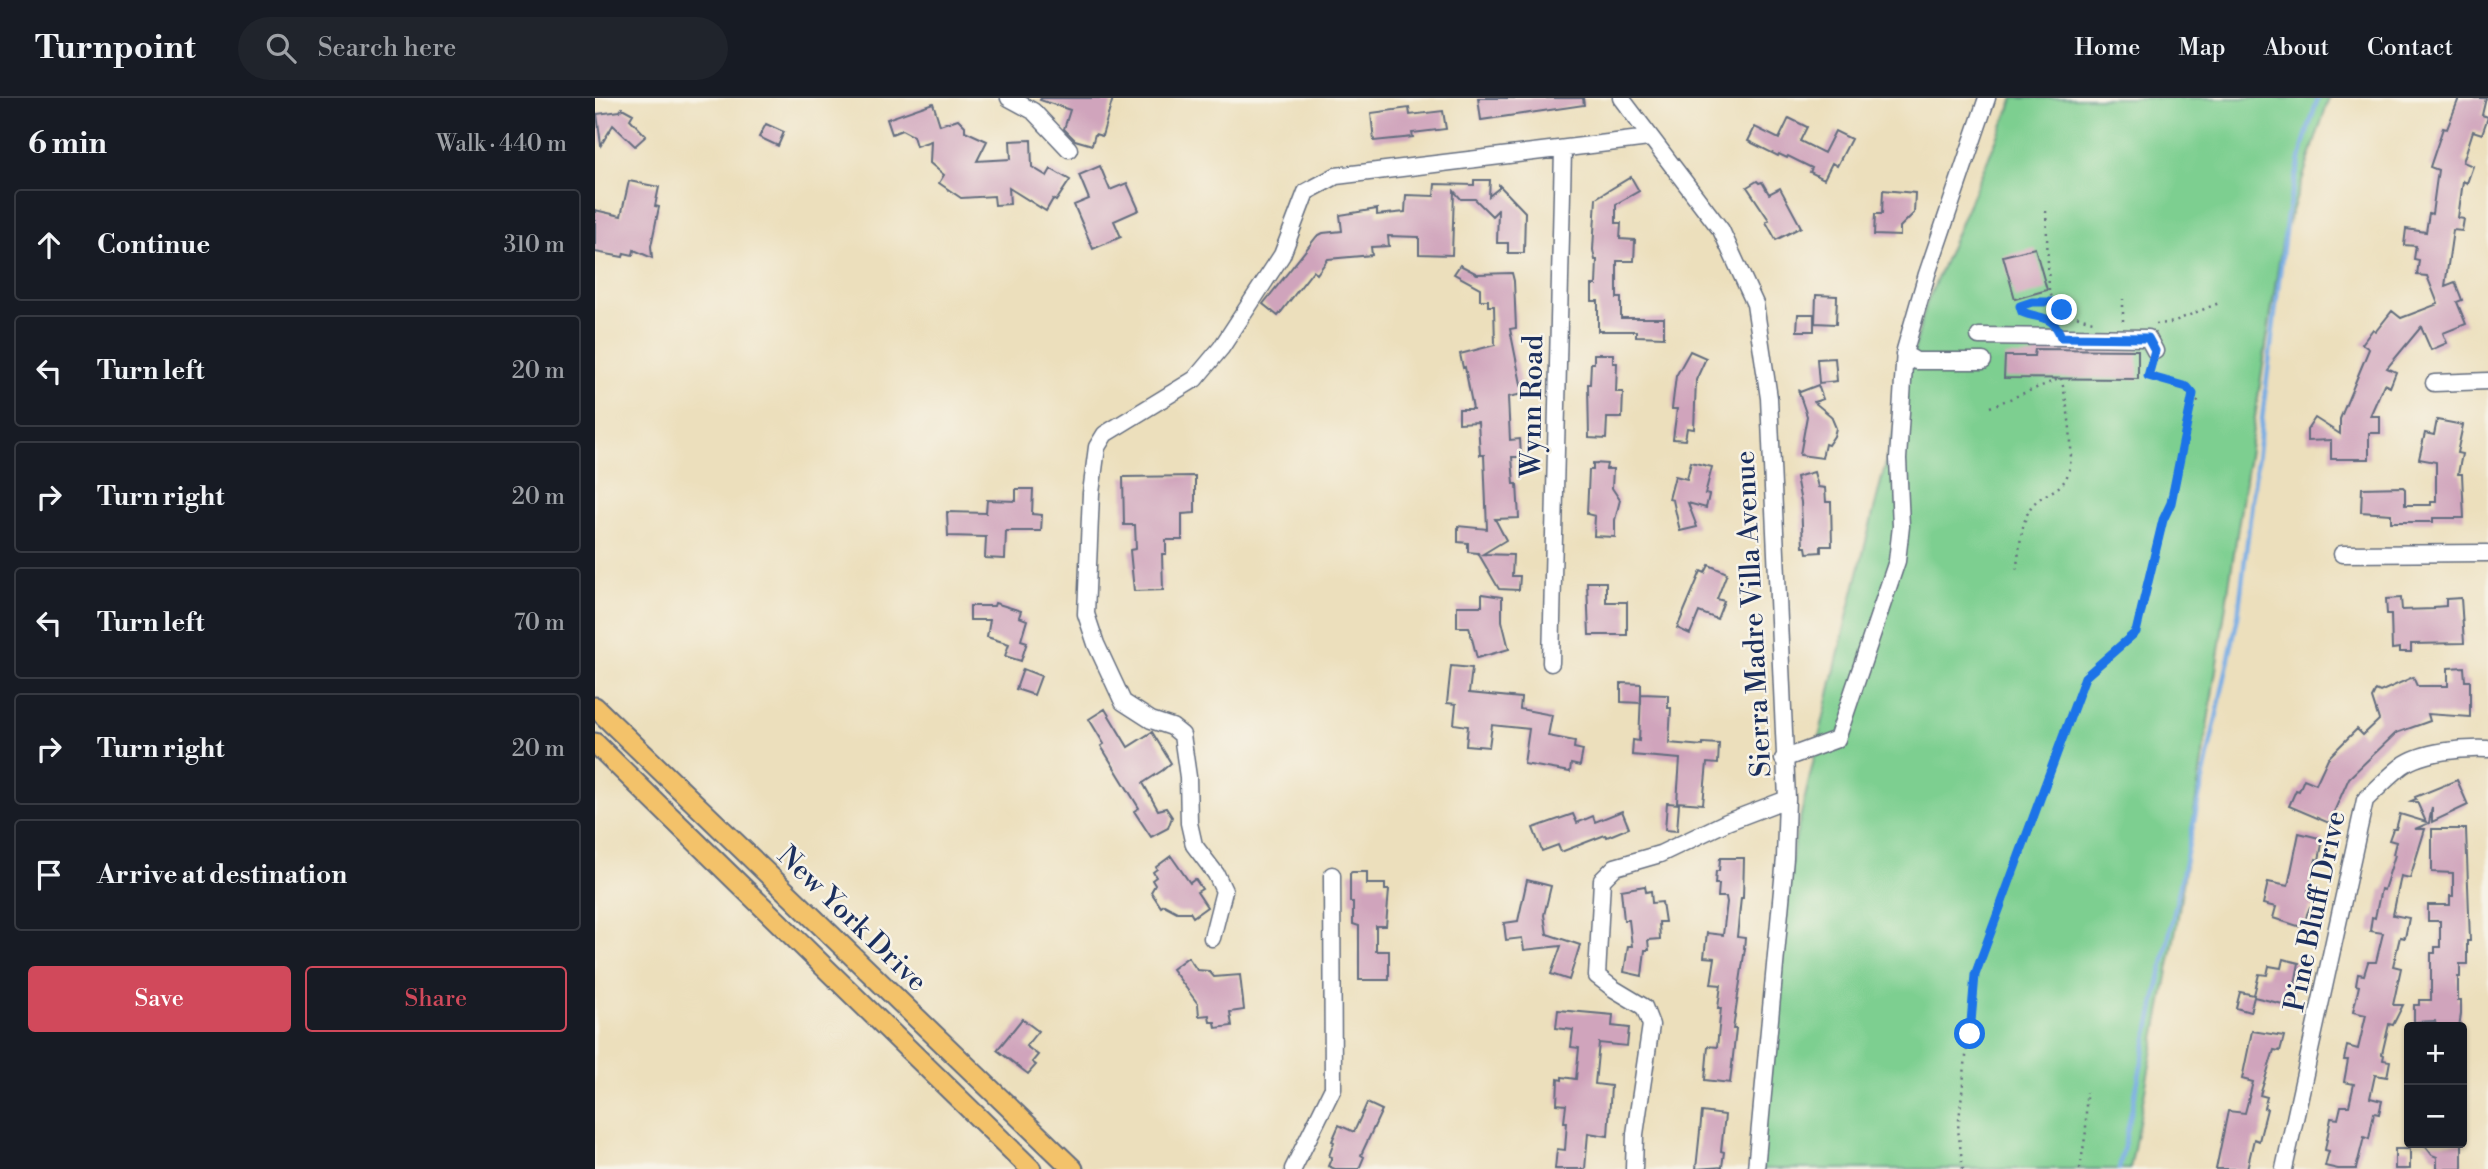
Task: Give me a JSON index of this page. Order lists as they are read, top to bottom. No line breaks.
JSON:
{"streets":{"main road":["New York Drive"],"street":["Wynn Road","Sierra Madre Villa Avenue","Pine Bluff Drive"]},"page":{"header":"Turnpoint","search":"Search here","nav":["Home","Map","About","Contact"],"heading":["6 min","Walk · 440 m"],"list":[["Continue","310 m"],["Turn left","20 m"],["Turn right","20 m"],["Turn left","70 m"],["Turn right","20 m"],"Arrive at destination"],"buttons":["Save","Share"],"map_buttons":["+","−"]}}
